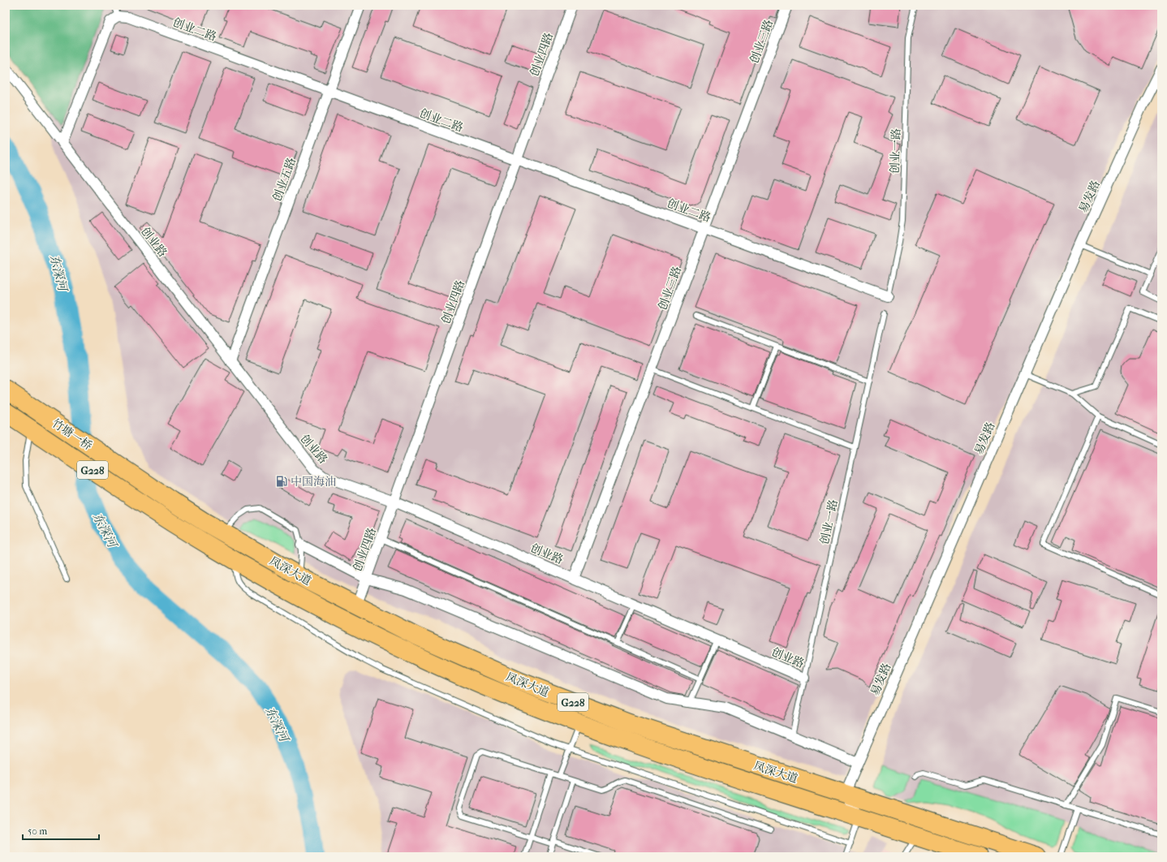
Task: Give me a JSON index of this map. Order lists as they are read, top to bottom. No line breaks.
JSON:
{"streets":{"highway":["竹塘一桥","G228","凤深大道"],"street":["创业二路","创业三路","创业四路","创业五路","易发路","创业路"],"lane":["创业一路"]},"crossings":[["创业二路","创业三路"],["创业二路","创业四路"],["创业二路","创业一路"],["创业二路","创业五路"],["创业三路","创业路"],["创业四路","创业路"],["创业四路","凤深大道"],["创业一路","创业路"],["创业五路","创业路"],["易发路","凤深大道"],["竹塘一桥","G228"],["竹塘一桥","凤深大道"]],"water":["东深河"],"places":{"fuel station":["中国海油"]},"scale_bar":"50 m"}
